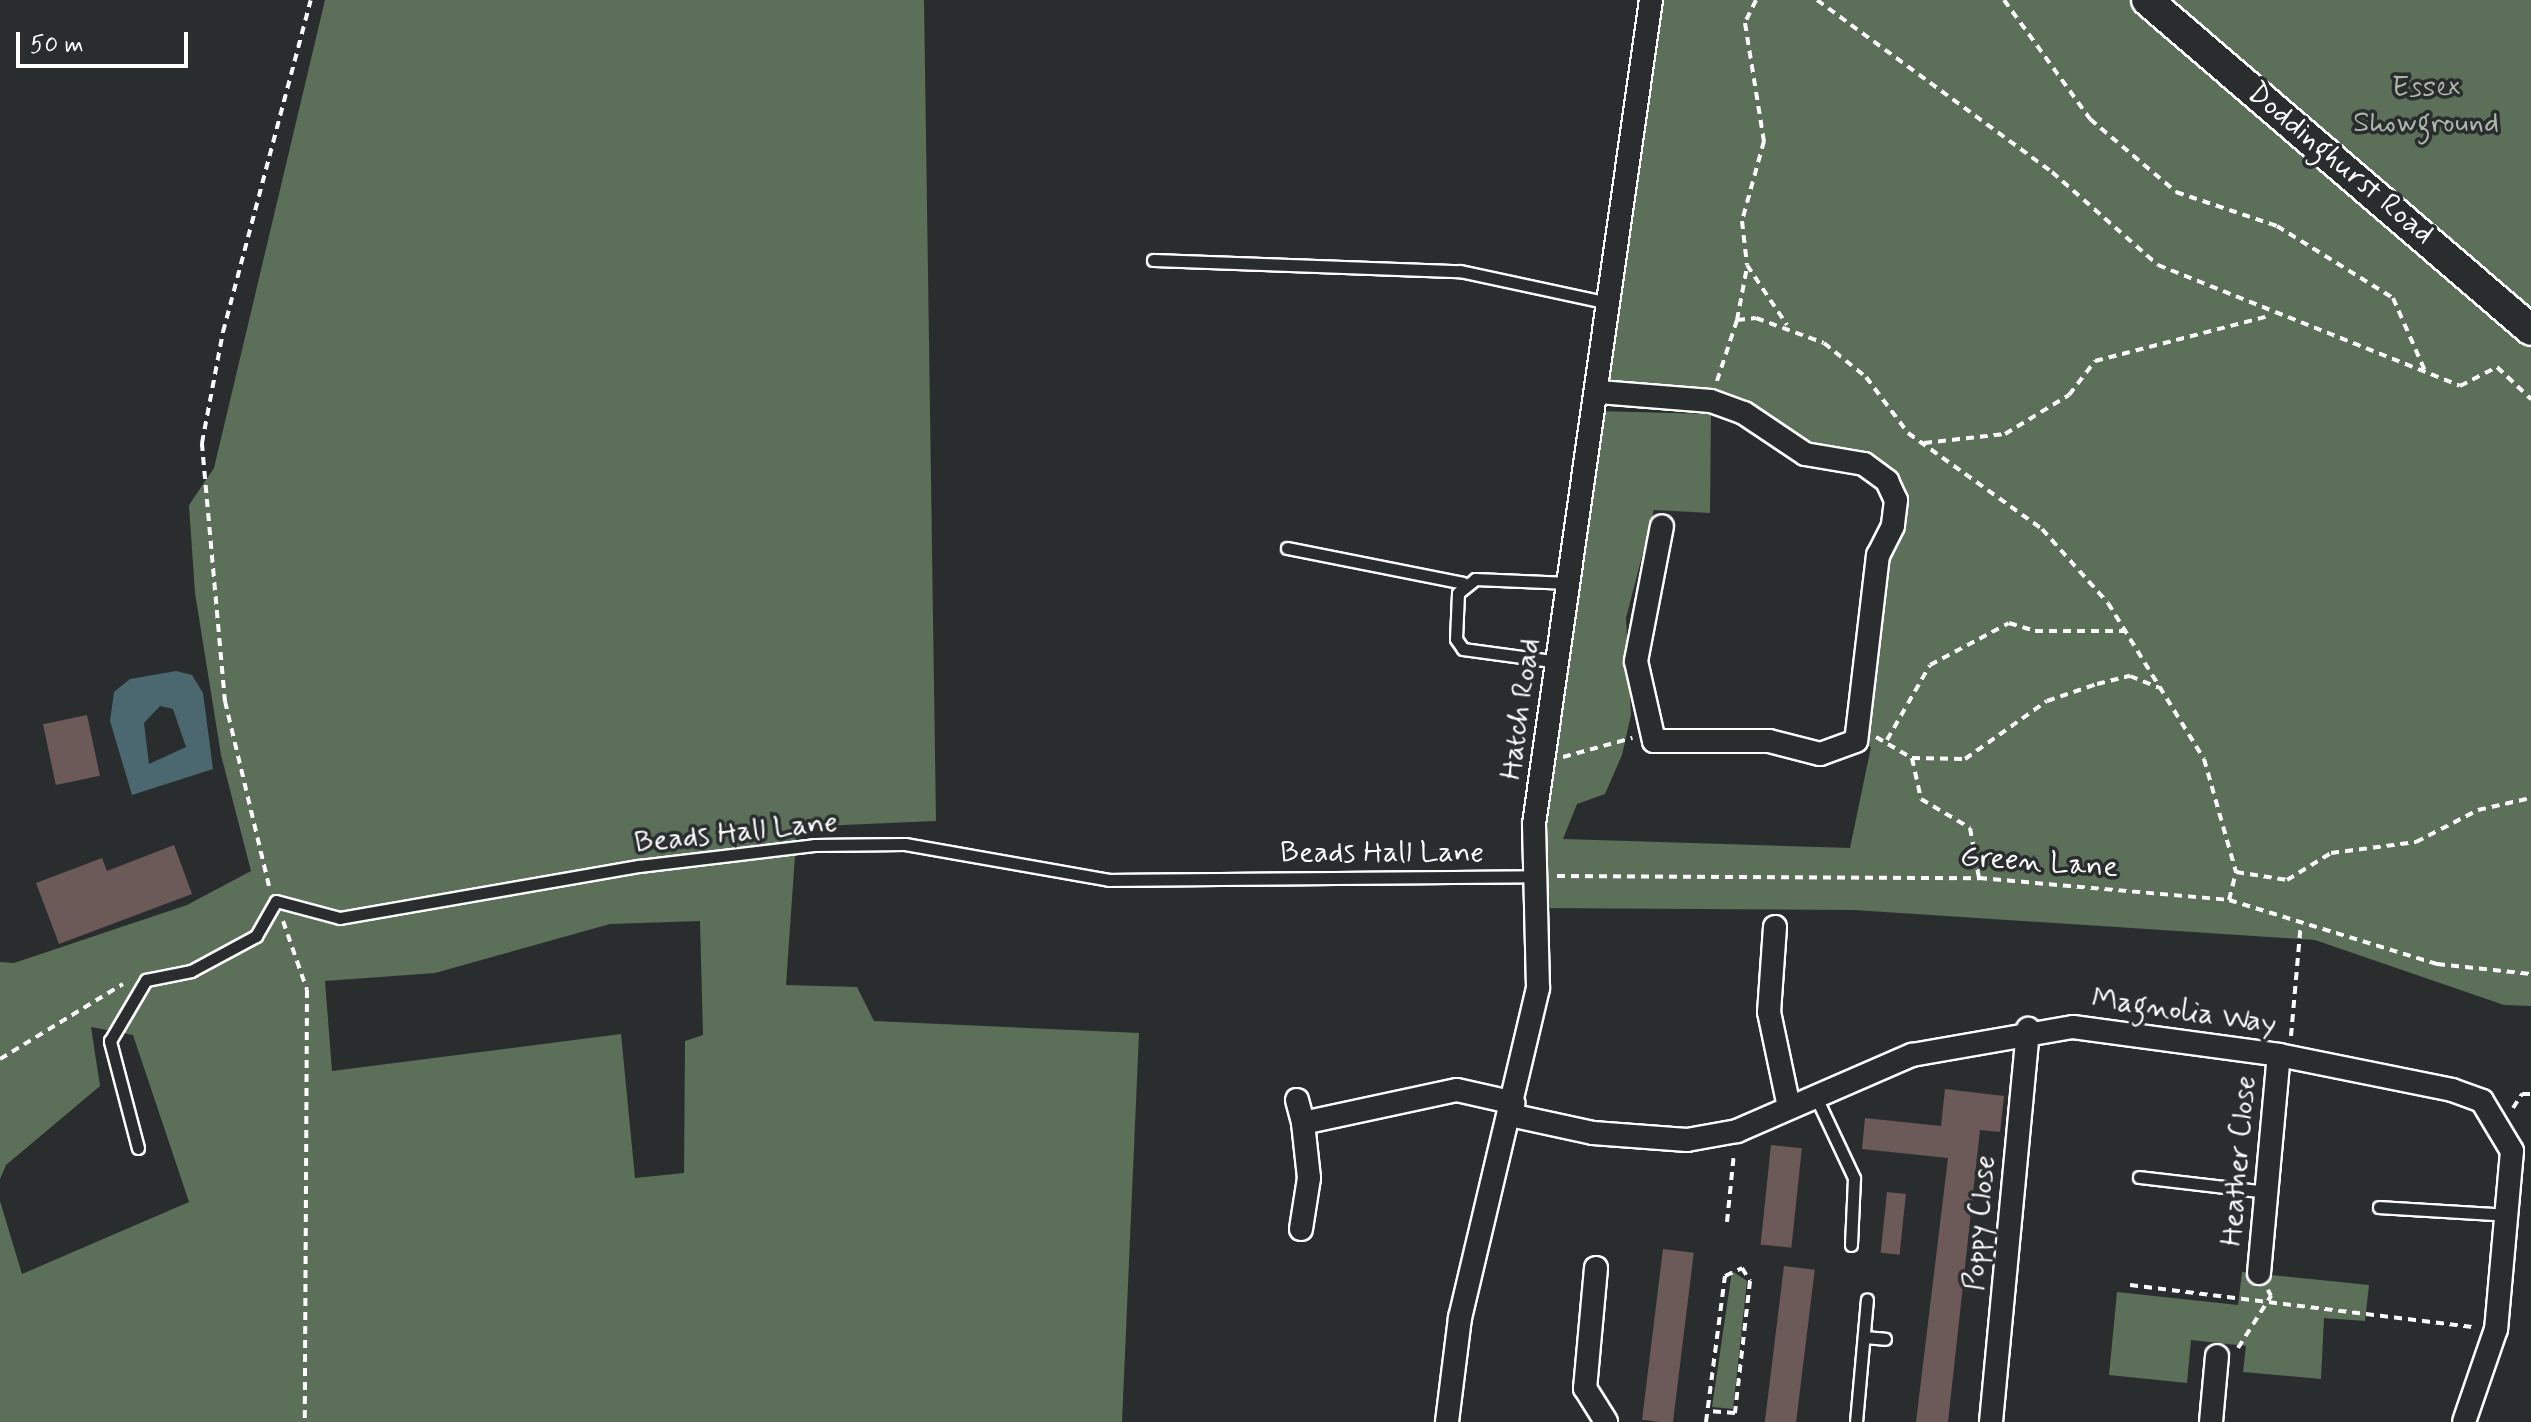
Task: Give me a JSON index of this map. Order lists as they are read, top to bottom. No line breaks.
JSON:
{"streets":{"street":["Doddinghurst Road","Hatch Road","Magnolia Way","Heather Close","Poppy Close"],"lane":["Beads Hall Lane"],"path":["Green Lane"]},"crossings":[["Hatch Road","Beads Hall Lane"],["Hatch Road","Green Lane"],["Hatch Road","Magnolia Way"],["Beads Hall Lane","Green Lane"],["Magnolia Way","Heather Close"],["Magnolia Way","Poppy Close"]],"parks":["Essex Showground"],"scale_bar":"50 m"}
